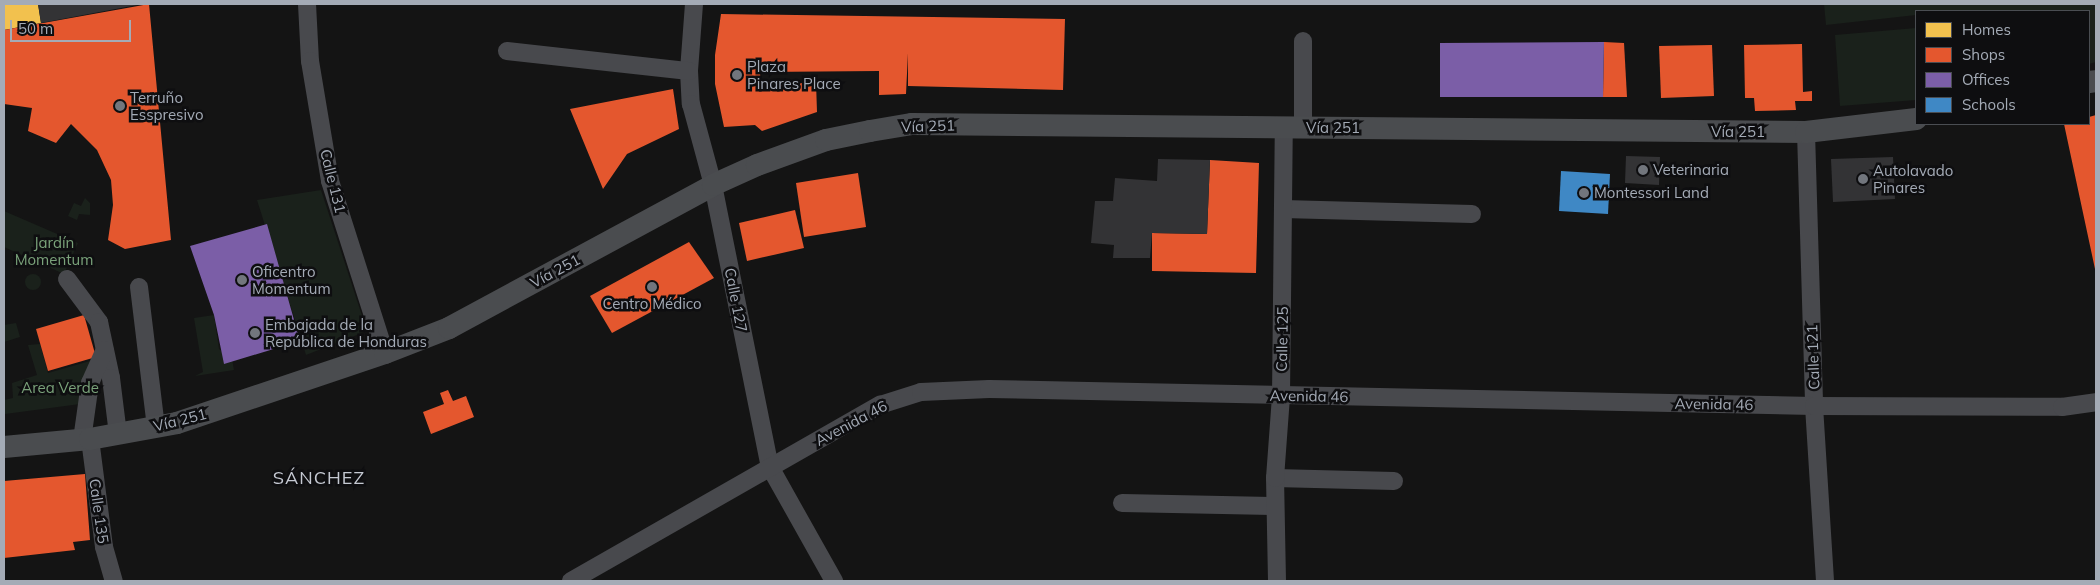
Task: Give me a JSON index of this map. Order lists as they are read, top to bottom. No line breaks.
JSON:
{"streets":{"main road":["Vía 251"],"street":["Calle 131","Calle 127","Calle 125","Calle 121","Avenida 46","Calle 135"]},"crossings":[["Vía 251","Calle 131"],["Vía 251","Calle 127"],["Vía 251","Calle 125"],["Vía 251","Calle 121"],["Vía 251","Calle 135"],["Calle 127","Avenida 46"],["Calle 125","Avenida 46"],["Calle 121","Avenida 46"]],"districts":["SÁNCHEZ"],"parks":["Jardín Momentum","Area Verde"],"places":["Plaza Pinares Place","Terruño Esspresivo","Veterinaria","Autolavado Pinares","Montessori Land","Oficentro Momentum","Centro Médico","Embajada de la República de Honduras"],"legend":["Homes","Shops","Offices","Schools"],"scale_bar":"50 m"}
